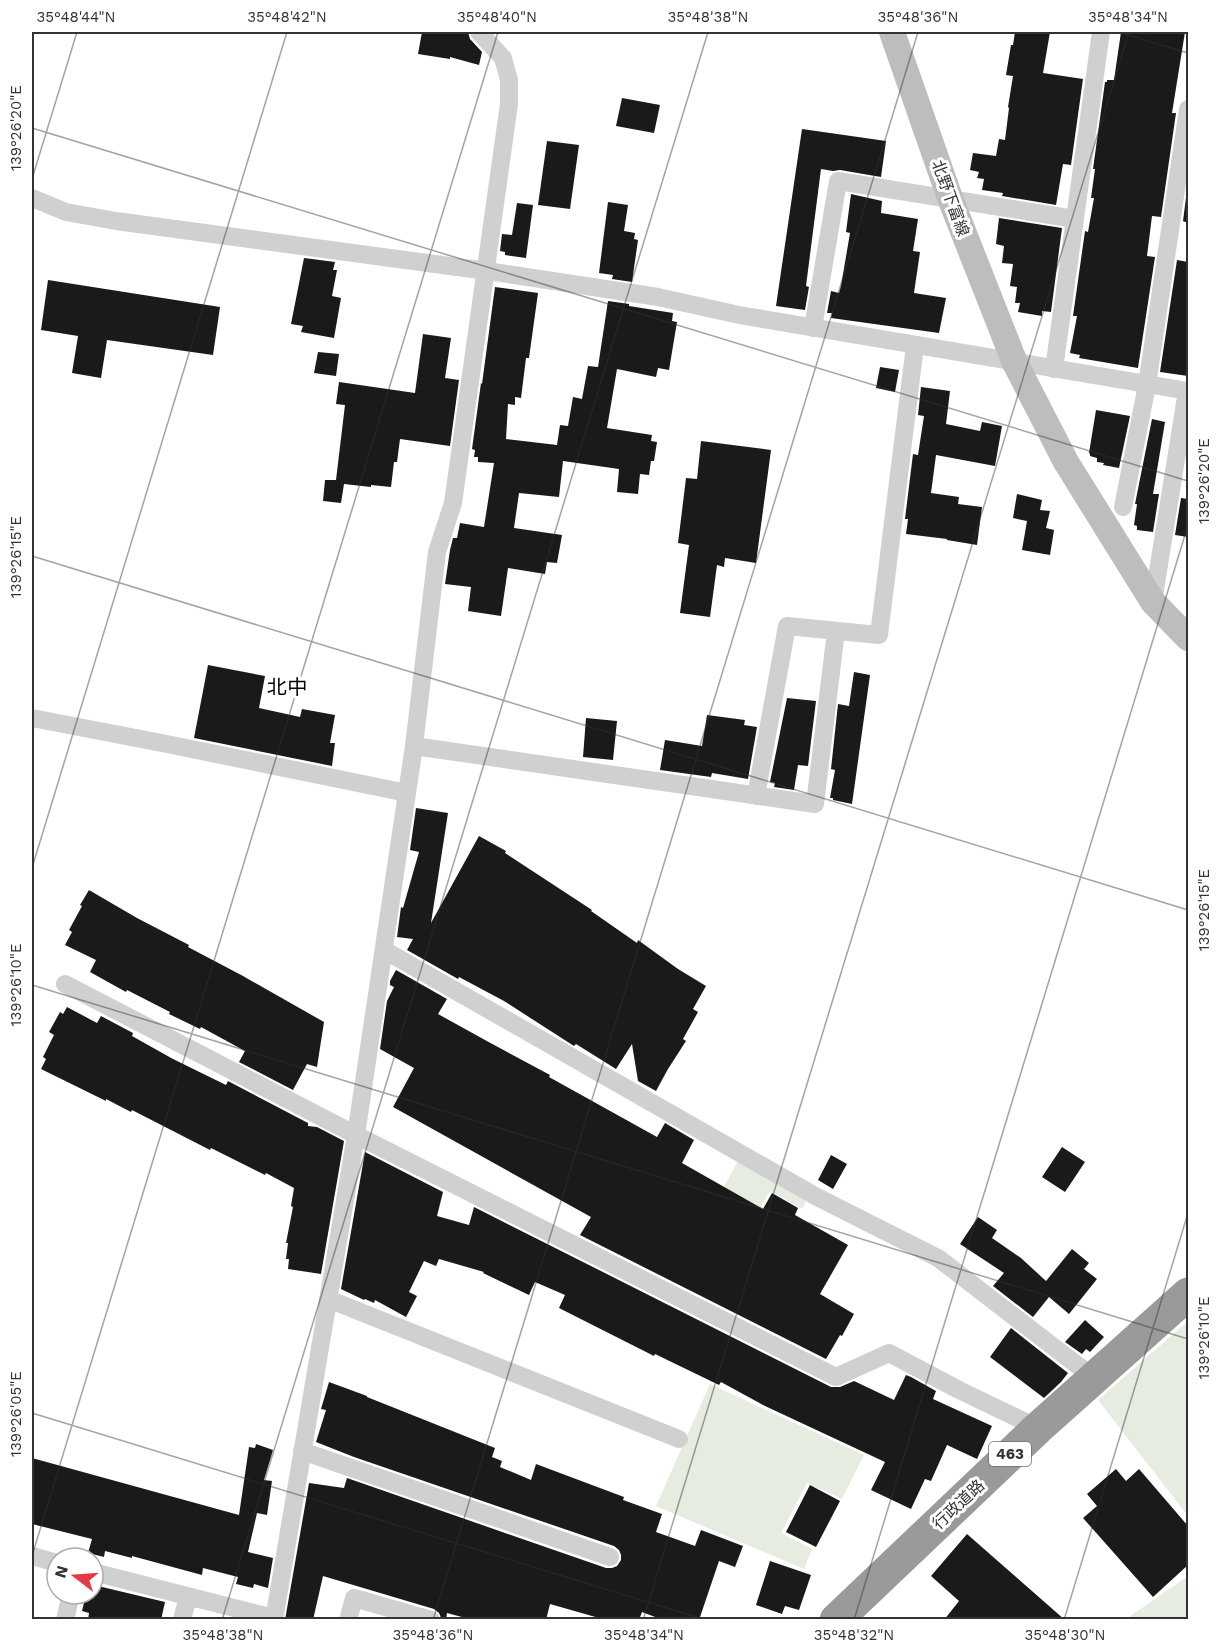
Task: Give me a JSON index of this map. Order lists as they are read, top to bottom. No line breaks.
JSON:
{"streets":{"highway":["463","行政道路"],"street":["北野下富線"]},"districts":["北中"],"north":"left","coordinates":["35°48'44\"N","35°48'42\"N","35°48'40\"N","35°48'38\"N","35°48'36\"N","35°48'34\"N","139°26'20\"E","139°26'15\"E","139°26'10\"E","139°26'05\"E","35°48'32\"N","35°48'30\"N"]}
